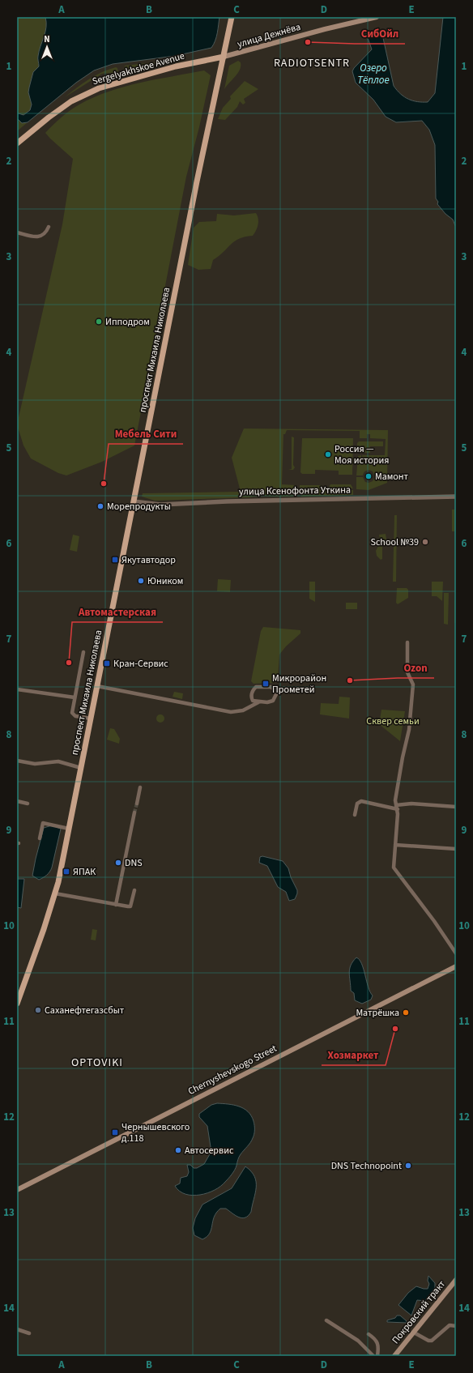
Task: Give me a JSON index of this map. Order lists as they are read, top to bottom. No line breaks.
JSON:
{"streets":{"main road":["улица Дежнёва","Sergelyakhskoe Avenue","проспект Михаила Николаева","Chernyshevskogo Street","Покровский тракт"],"street":["улица Ксенофонта Уткина"]},"crossings":[["улица Дежнёва","Sergelyakhskoe Avenue"],["улица Дежнёва","проспект Михаила Николаева"],["Sergelyakhskoe Avenue","проспект Михаила Николаева"],["проспект Михаила Николаева","улица Ксенофонта Уткина"]],"districts":["RADIOTSENTR","OPTOVIKI"],"water":["Озеро Тёплое"],"parks":["Сквер семьи"],"places":{"other":["СибОйл","Ипподром","Россия — Моя история","Мамонт","Мебель Сити","Морепродукты","School №39","Юником","Автомастерская","Ozon","DNS","Саханефтегазсбыт","Матрёшка","Хозмаркет","Автосервис","DNS Technopoint"],"transit":["Якутавтодор","Кран-Сервис","Микрорайон Прометей","ЯПАК","Чернышевского д.118"]},"north":"top","grid":{"columns":["A","B","C","D","E"],"rows":["1","2","3","4","5","6","7","8","9","10","11","12","13","14"]}}
